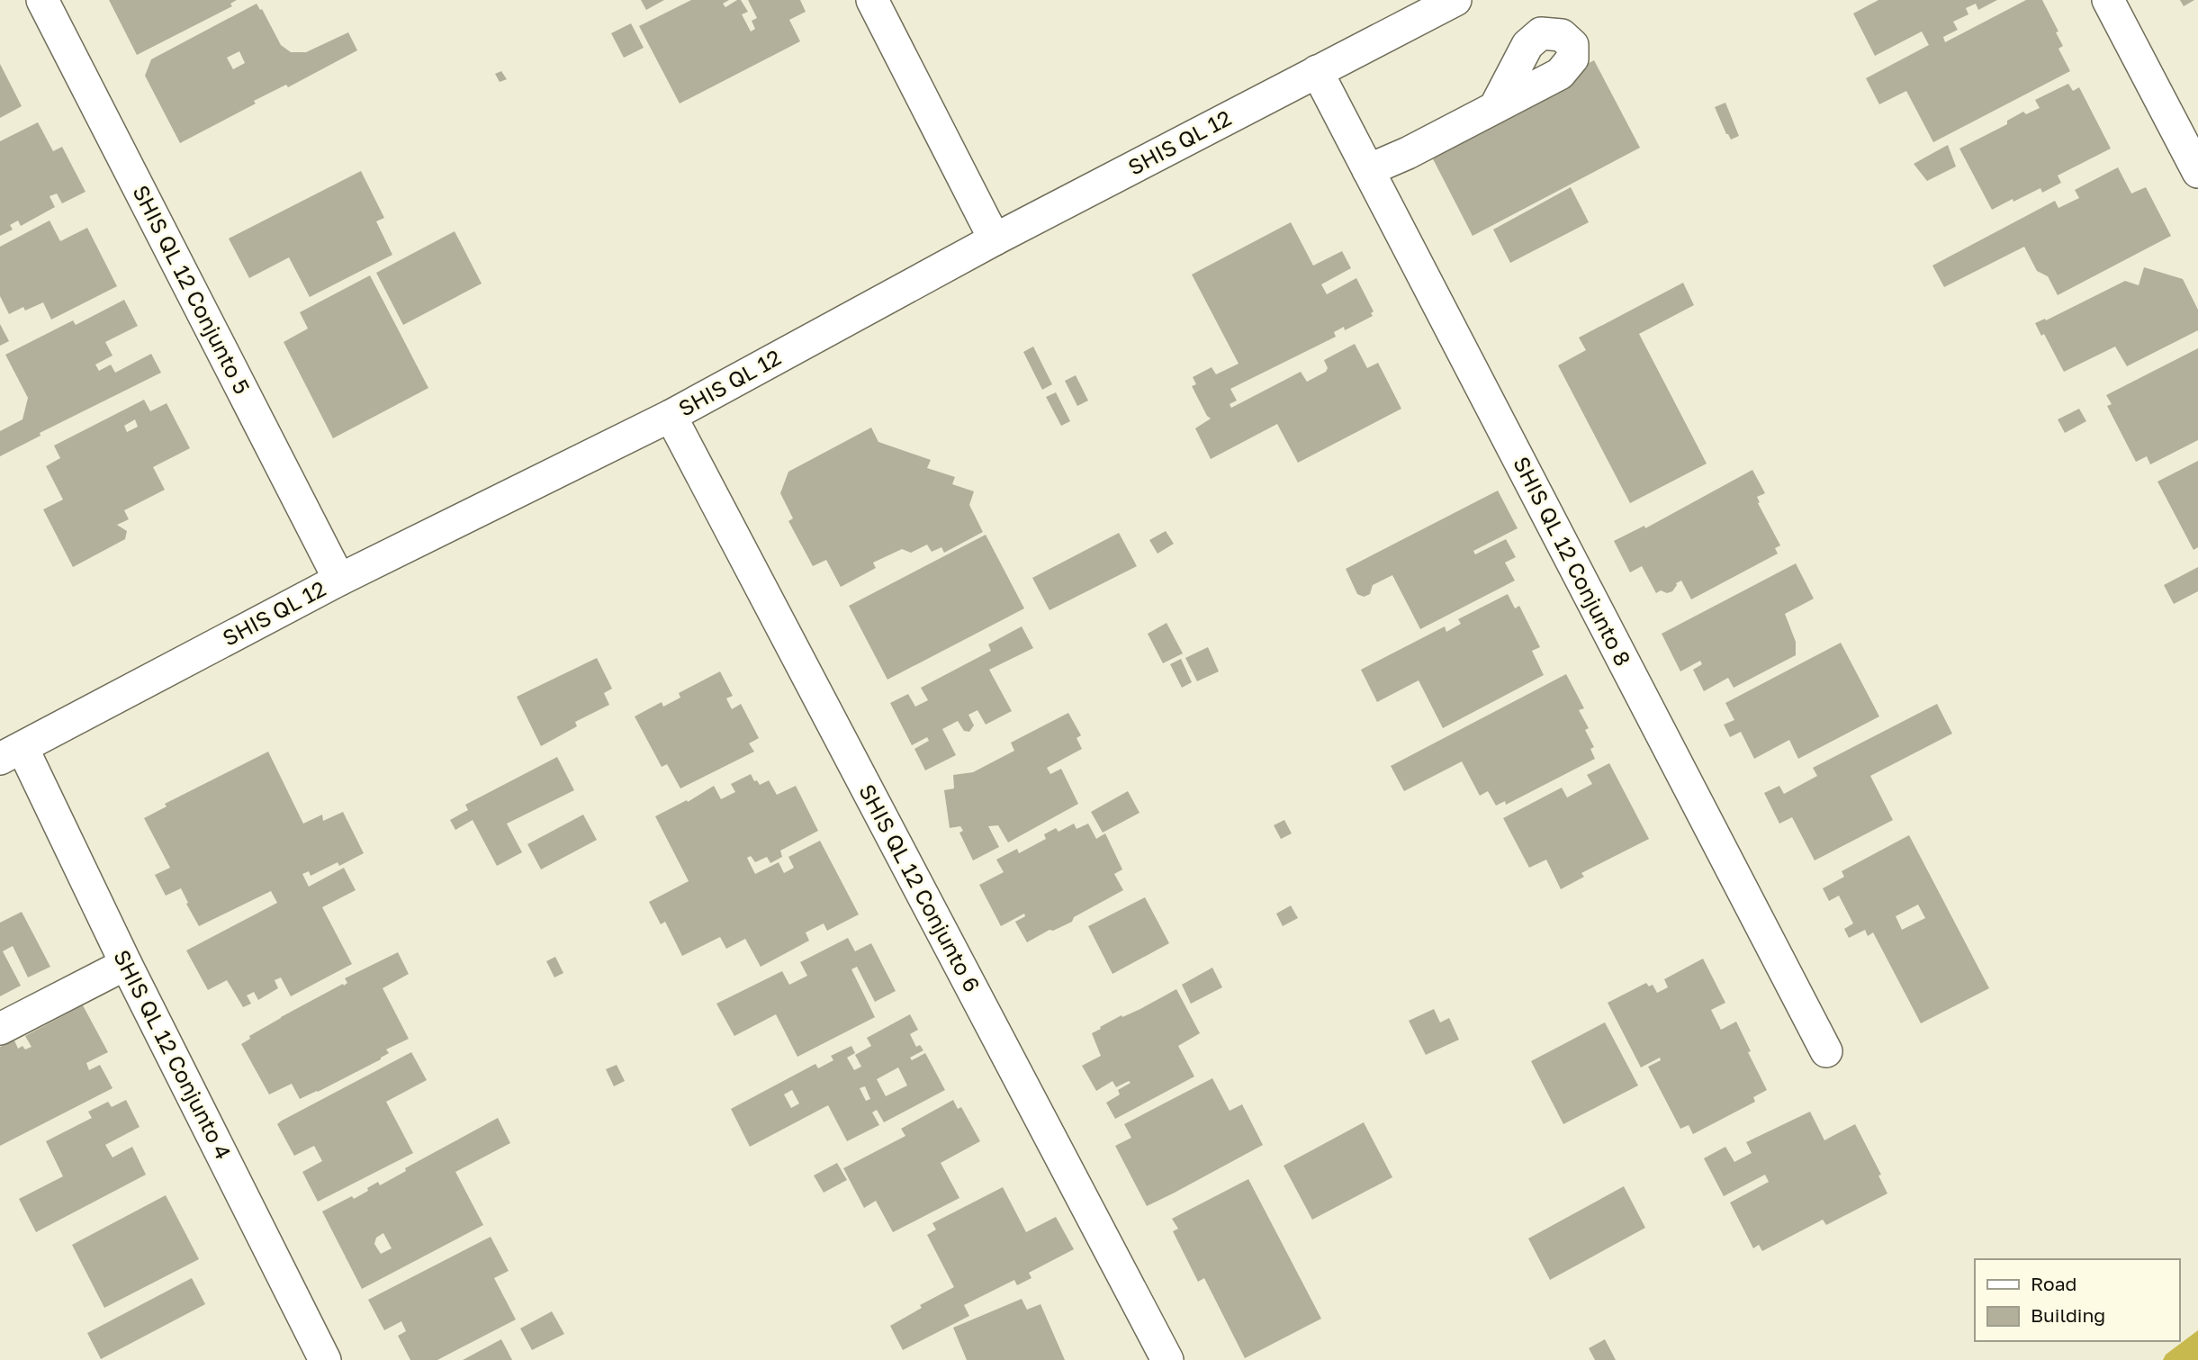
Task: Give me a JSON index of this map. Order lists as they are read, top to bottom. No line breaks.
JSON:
{"streets":{"street":["SHIS QL 12","SHIS QL 12 Conjunto 5","SHIS QL 12 Conjunto 8","SHIS QL 12 Conjunto 6","SHIS QL 12 Conjunto 4"]},"crossings":[["SHIS QL 12","SHIS QL 12 Conjunto 5"],["SHIS QL 12","SHIS QL 12 Conjunto 8"],["SHIS QL 12","SHIS QL 12 Conjunto 6"],["SHIS QL 12","SHIS QL 12 Conjunto 4"]],"legend":["Road","Building"]}
